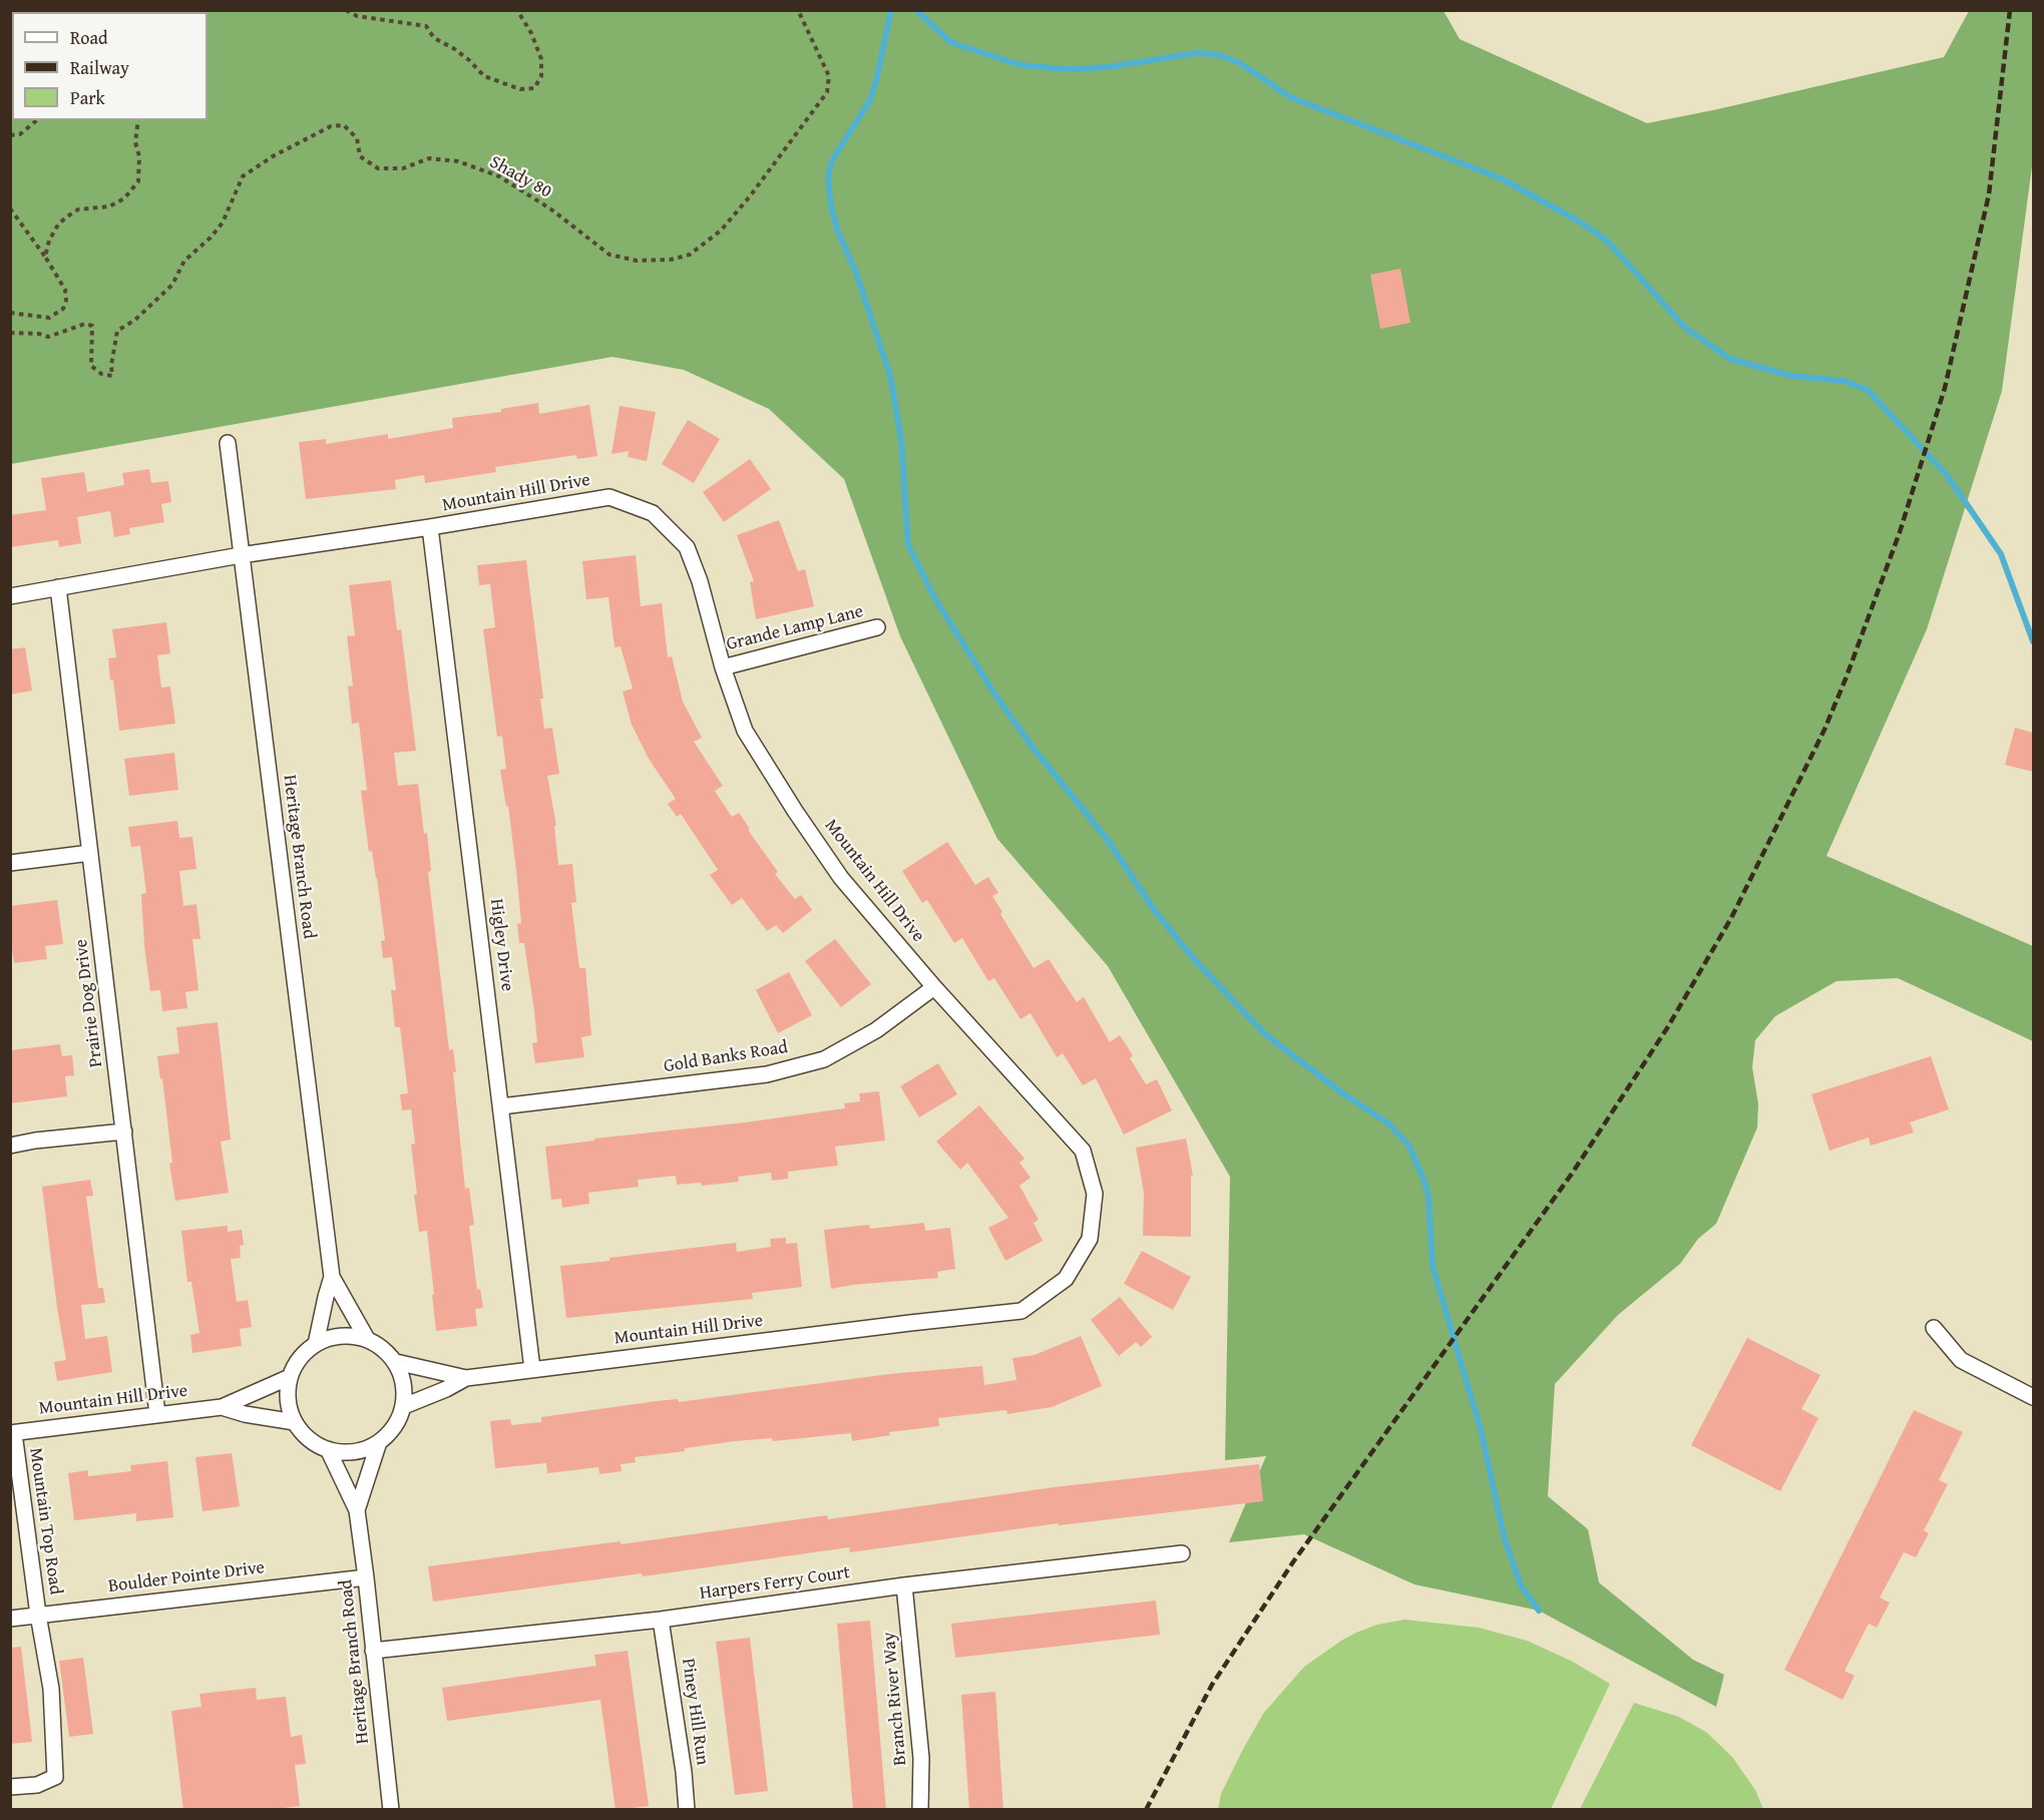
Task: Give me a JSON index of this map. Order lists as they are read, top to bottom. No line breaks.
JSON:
{"streets":{"street":["Mountain Hill Drive","Grande Lamp Lane","Heritage Branch Road","Higley Drive","Prairie Dog Drive","Gold Banks Road","Mountain Top Road","Boulder Pointe Drive","Harpers Ferry Court","Branch River Way","Piney Hill Run"],"path":["Shady 80"]},"crossings":[["Mountain Hill Drive","Grande Lamp Lane"],["Mountain Hill Drive","Heritage Branch Road"],["Mountain Hill Drive","Higley Drive"],["Mountain Hill Drive","Prairie Dog Drive"],["Mountain Hill Drive","Gold Banks Road"],["Mountain Hill Drive","Mountain Top Road"],["Heritage Branch Road","Boulder Pointe Drive"],["Heritage Branch Road","Harpers Ferry Court"],["Higley Drive","Gold Banks Road"],["Mountain Top Road","Boulder Pointe Drive"],["Harpers Ferry Court","Branch River Way"],["Harpers Ferry Court","Piney Hill Run"]],"legend":["Road","Railway","Park"]}
